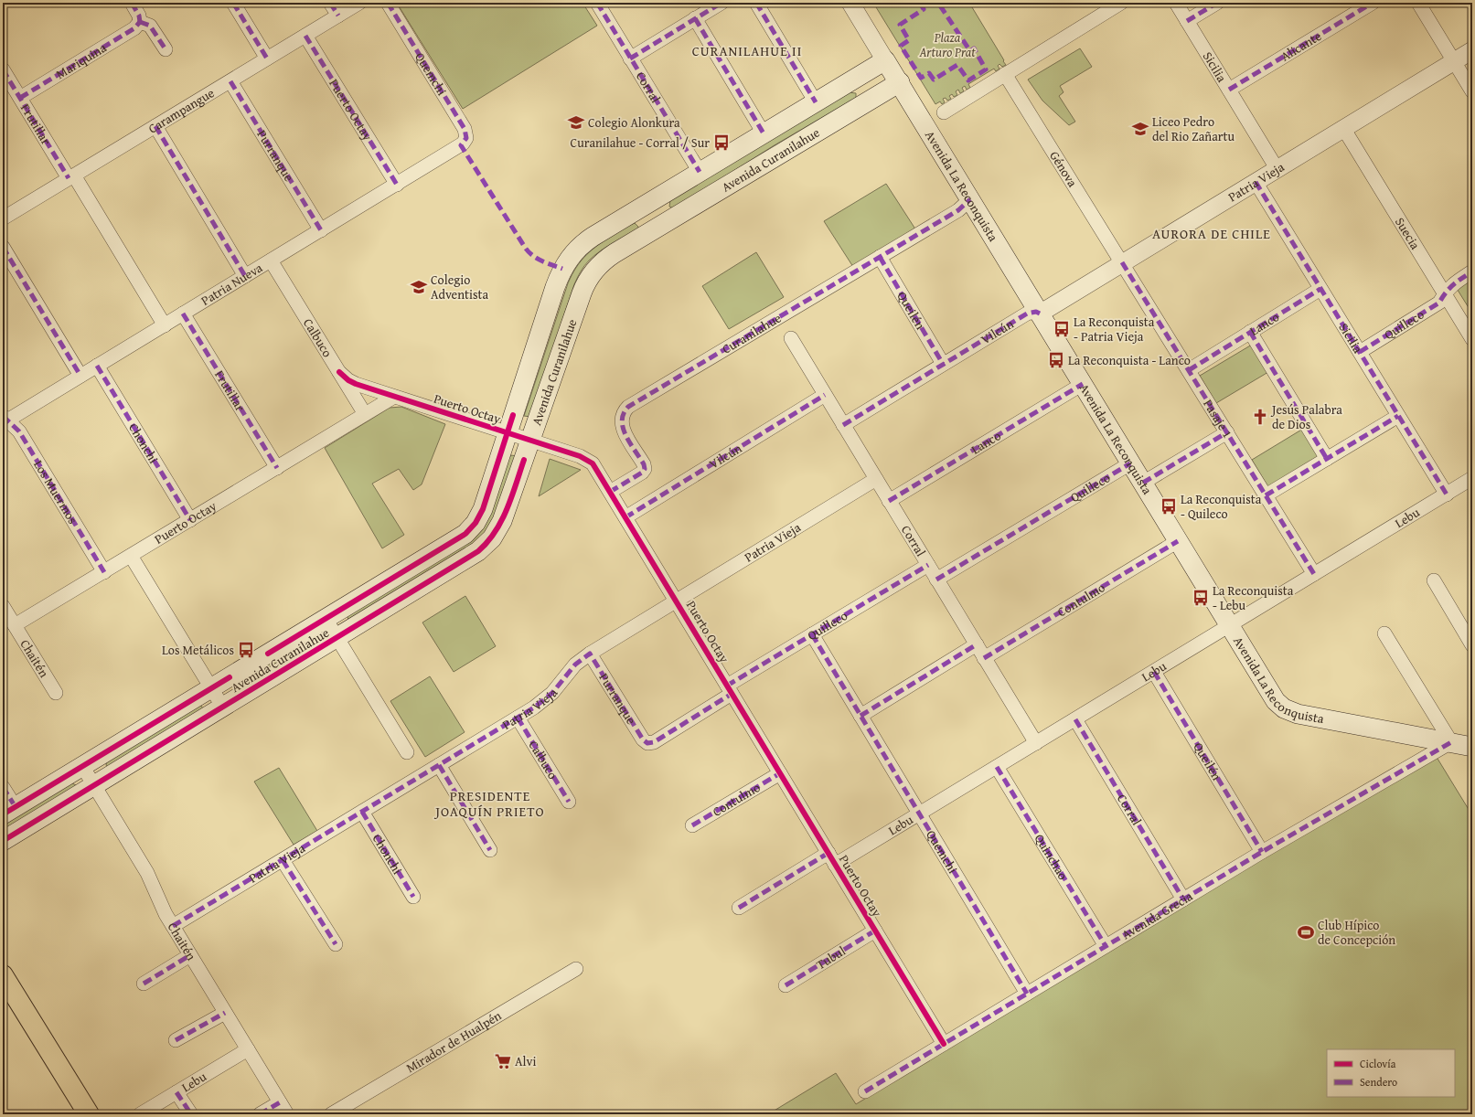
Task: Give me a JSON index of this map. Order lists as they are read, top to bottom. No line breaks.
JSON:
{"streets":{"main road":["Avenida Curanilahue","Avenida La Reconquista"],"street":["Alicante","Mariquina","Sicilia","Quemchi","Corral","Puerto Octay","Carampangue","Frutillar","Purranque","Génova","Patria Vieja","Suecia","Patria Nueva","Queilén","Lanco","Quilleco","Vilcún","Curanilahue","Calbuco","Pasaje 1","Chonchi","Los Muermos","Lebu","Contulmo","Chaitén","Quinchao","Avenida Grecia","Tubul","Mirador de Hualpén"]},"crossings":[["Alicante","Sicilia"],["Mariquina","Frutillar"],["Sicilia","Patria Vieja"],["Sicilia","Lanco"],["Sicilia","Quilleco"],["Sicilia","Lebu"],["Quemchi","Patria Nueva"],["Quemchi","Quilleco"],["Quemchi","Lebu"],["Quemchi","Avenida Grecia"],["Corral","Avenida Curanilahue"],["Corral","Patria Vieja"],["Corral","Lanco"],["Corral","Quilleco"],["Corral","Vilcún"],["Corral","Lebu"],["Corral","Contulmo"],["Corral","Avenida Grecia"],["Puerto Octay","Carampangue"],["Puerto Octay","Frutillar"],["Puerto Octay","Avenida Curanilahue"],["Puerto Octay","Patria Vieja"],["Puerto Octay","Patria Nueva"],["Puerto Octay","Quilleco"],["Puerto Octay","Vilcún"],["Puerto Octay","Curanilahue"],["Puerto Octay","Calbuco"],["Puerto Octay","Chonchi"],["Puerto Octay","Los Muermos"],["Puerto Octay","Lebu"],["Puerto Octay","Contulmo"],["Puerto Octay","Chaitén"],["Puerto Octay","Avenida Grecia"],["Puerto Octay","Tubul"],["Carampangue","Frutillar"],["Carampangue","Purranque"],["Frutillar","Patria Nueva"],["Purranque","Patria Vieja"],["Purranque","Patria Nueva"],["Purranque","Quilleco"],["Avenida Curanilahue","Avenida La Reconquista"],["Avenida Curanilahue","Chaitén"],["Génova","Patria Vieja"],["Génova","Pasaje 1"],["Patria Vieja","Avenida La Reconquista"],["Patria Vieja","Suecia"],["Patria Vieja","Vilcún"],["Patria Vieja","Calbuco"],["Patria Vieja","Pasaje 1"],["Patria Vieja","Chonchi"],["Patria Vieja","Chaitén"],["Avenida La Reconquista","Lanco"],["Avenida La Reconquista","Quilleco"],["Avenida La Reconquista","Vilcún"],["Avenida La Reconquista","Curanilahue"],["Avenida La Reconquista","Lebu"],["Avenida La Reconquista","Contulmo"],["Avenida La Reconquista","Avenida Grecia"],["Suecia","Quilleco"],["Patria Nueva","Calbuco"],["Patria Nueva","Chonchi"],["Patria Nueva","Los Muermos"],["Queilén","Vilcún"],["Queilén","Curanilahue"],["Queilén","Lebu"],["Queilén","Avenida Grecia"],["Lanco","Pasaje 1"],["Pasaje 1","Lebu"],["Lebu","Chaitén"],["Lebu","Quinchao"],["Quinchao","Avenida Grecia"]],"districts":["CURANILAHUE II","AURORA DE CHILE","PRESIDENTE JOAQUÍN PRIETO"],"parks":["Plaza Arturo Prat"],"places":{"school or university":["Colegio Alonkura","Liceo Pedro del Rio Zañartu","Colegio Adventista"],"bus stop":["Curanilahue - Corral / Sur","La Reconquista - Patria Vieja","La Reconquista - Lanco","La Reconquista - Quileco","La Reconquista - Lebu","Los Metálicos"],"church":["Jesús Palabra de Dios"],"sports":["Club Hípico de Concepción"],"supermarket":["Alvi"]},"legend":["Ciclovía","Sendero"]}
